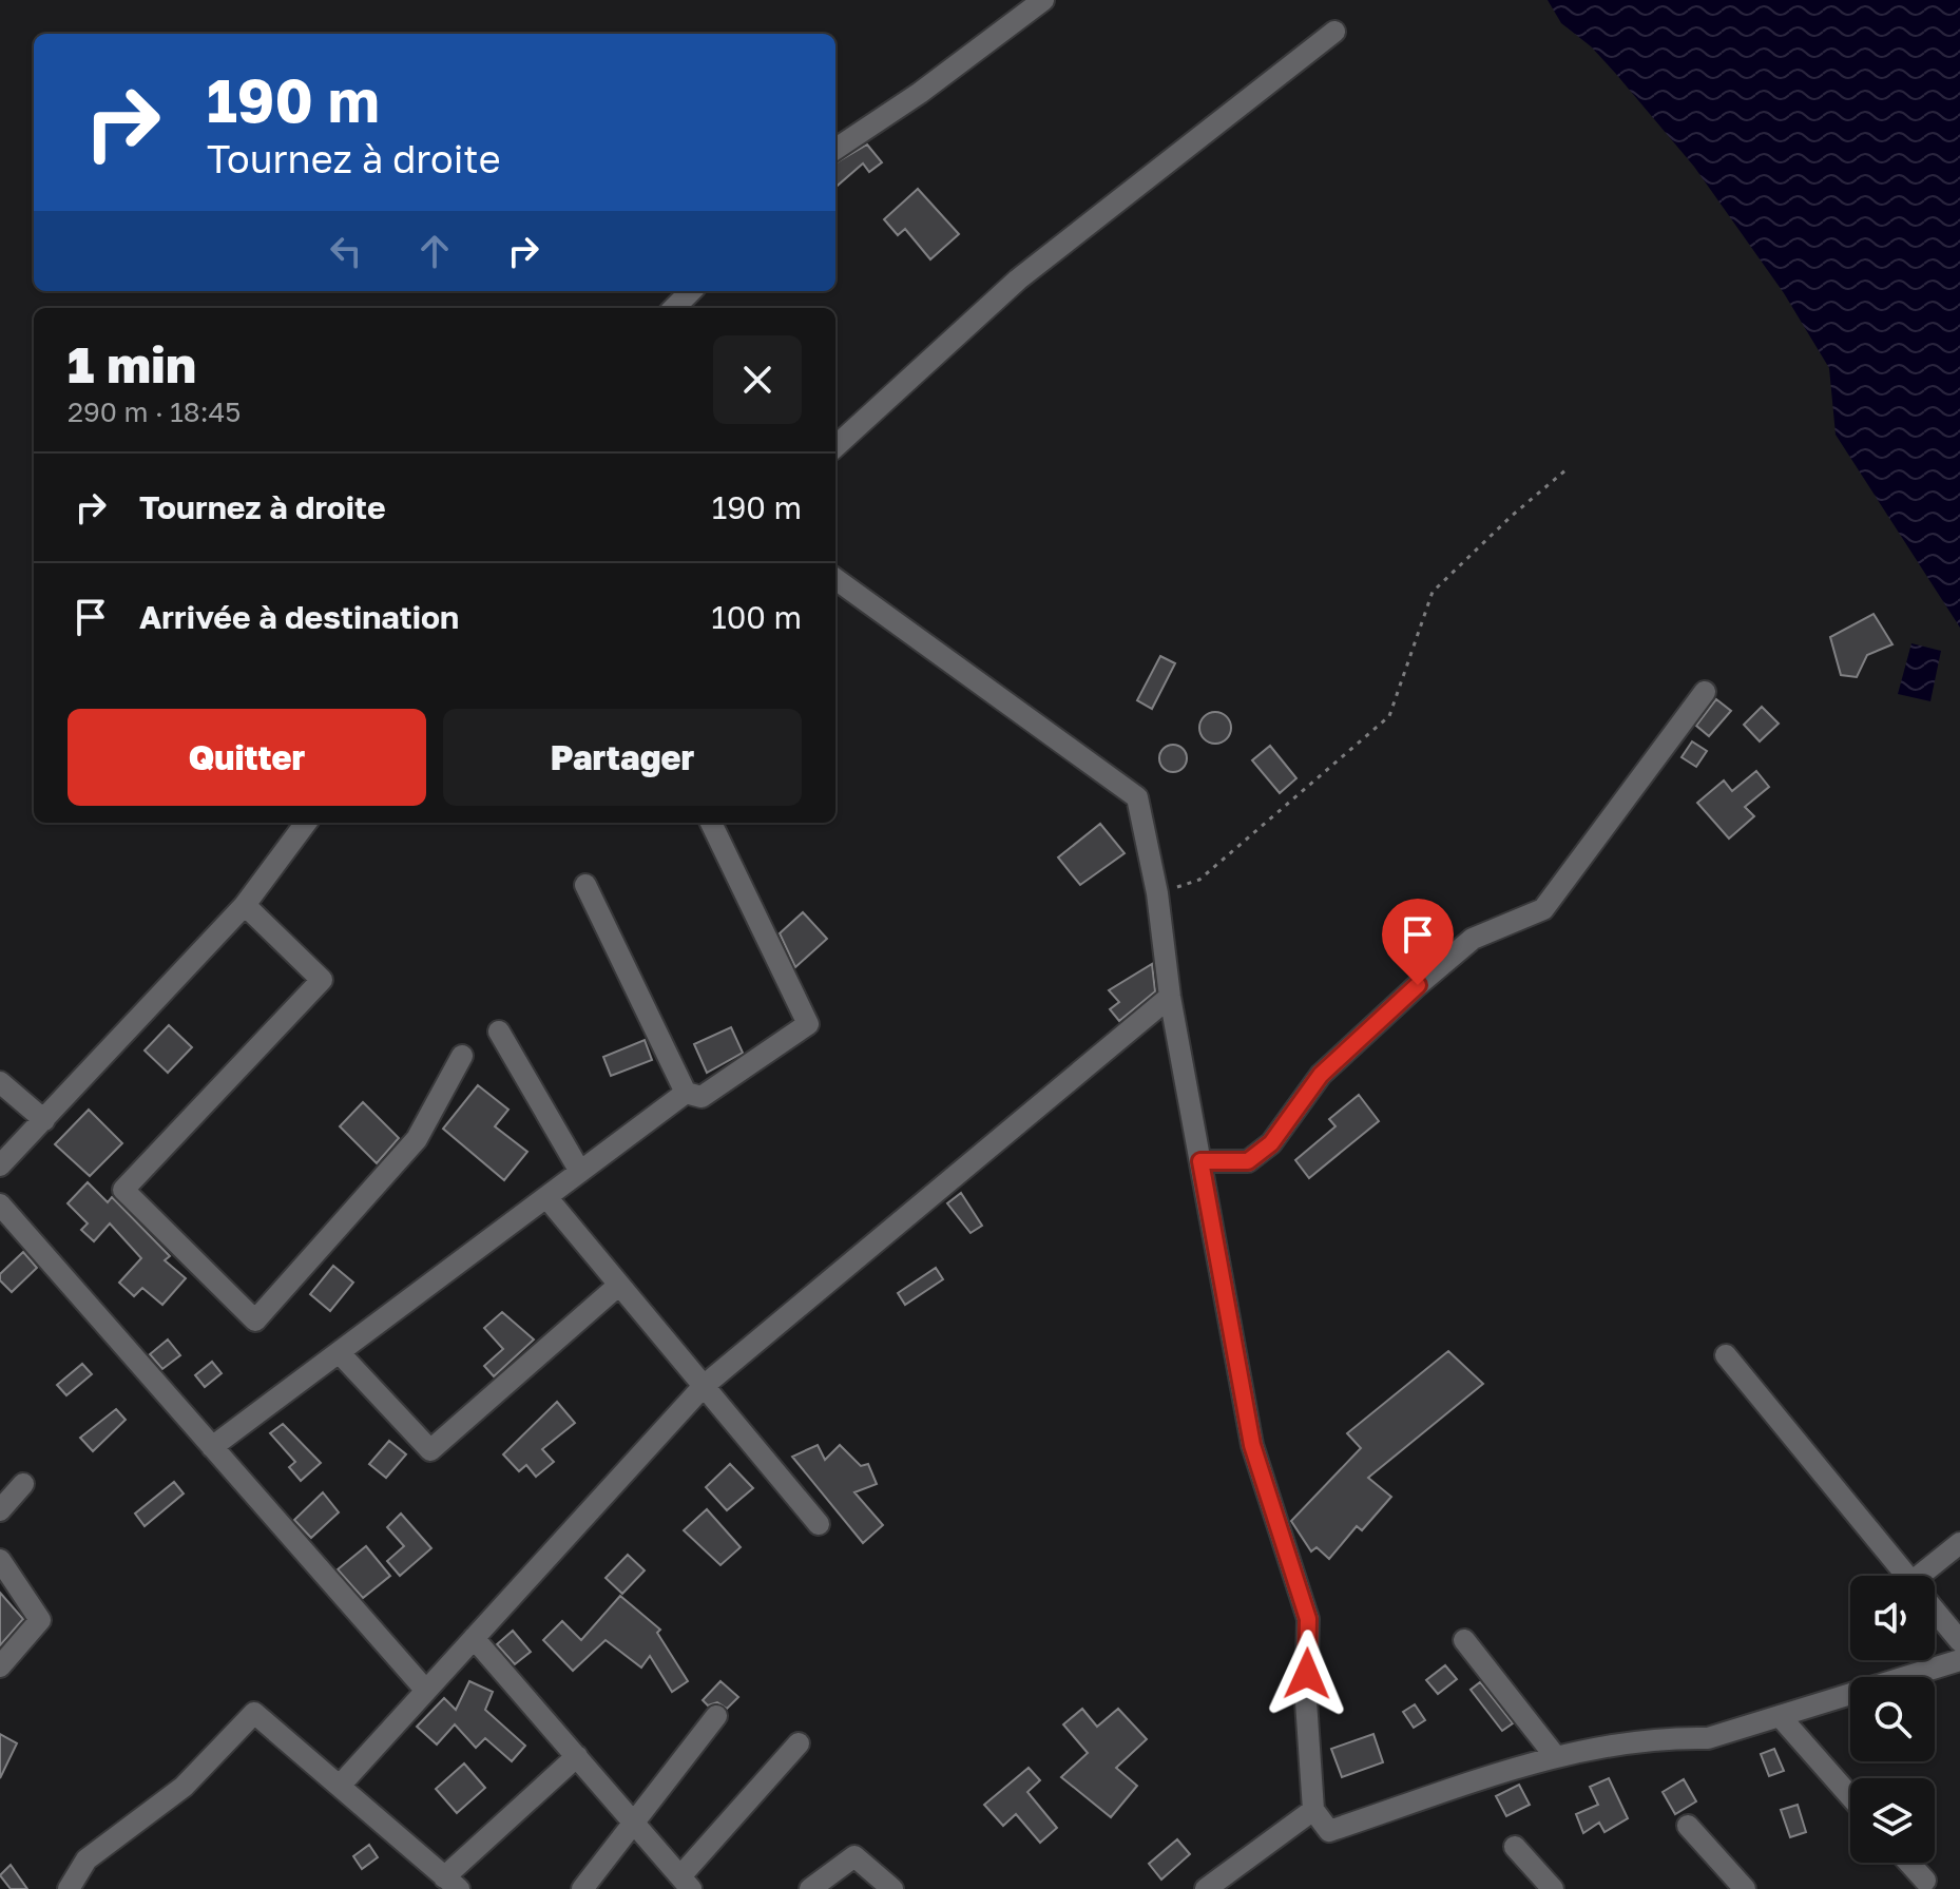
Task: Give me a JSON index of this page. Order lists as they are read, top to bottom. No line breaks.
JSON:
{"page":{"turn":["190 m","Tournez à droite"],"heading":["1 min","290 m · 18:45"],"list":[{"name":"Tournez à droite","value":"190 m"},{"name":"Arrivée à destination","value":"100 m"}],"buttons":["Quitter","Partager"]}}
